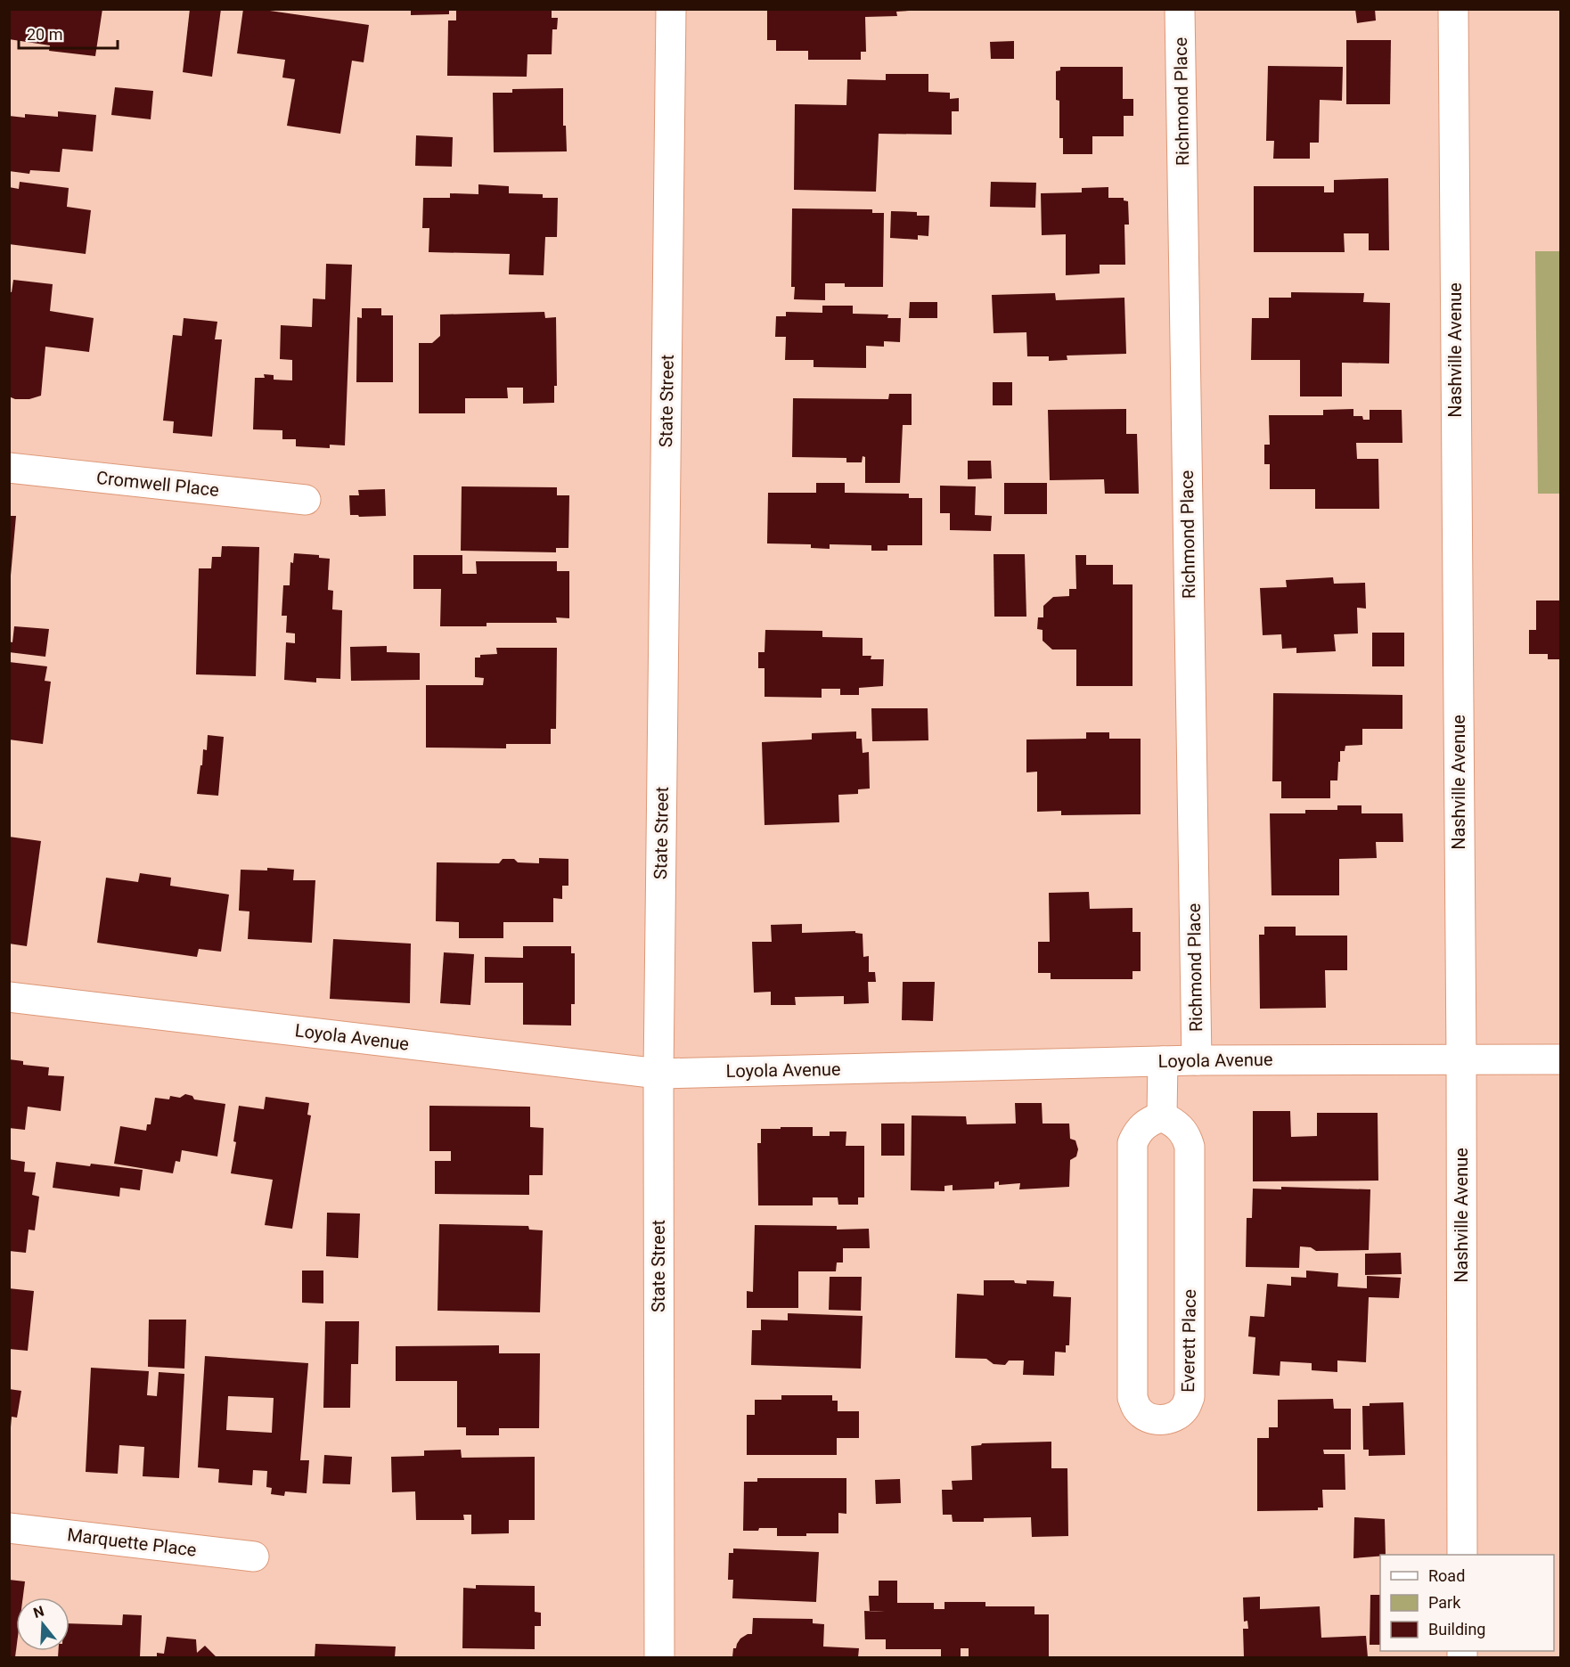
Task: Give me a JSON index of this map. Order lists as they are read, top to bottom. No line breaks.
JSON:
{"streets":{"street":["Richmond Place","Nashville Avenue","State Street","Cromwell Place","Loyola Avenue","Everett Place","Marquette Place"]},"crossings":[["Richmond Place","Loyola Avenue"],["Nashville Avenue","Loyola Avenue"],["State Street","Loyola Avenue"]],"legend":["Road","Park","Building"],"scale_bar":"20 m","north":"top"}
